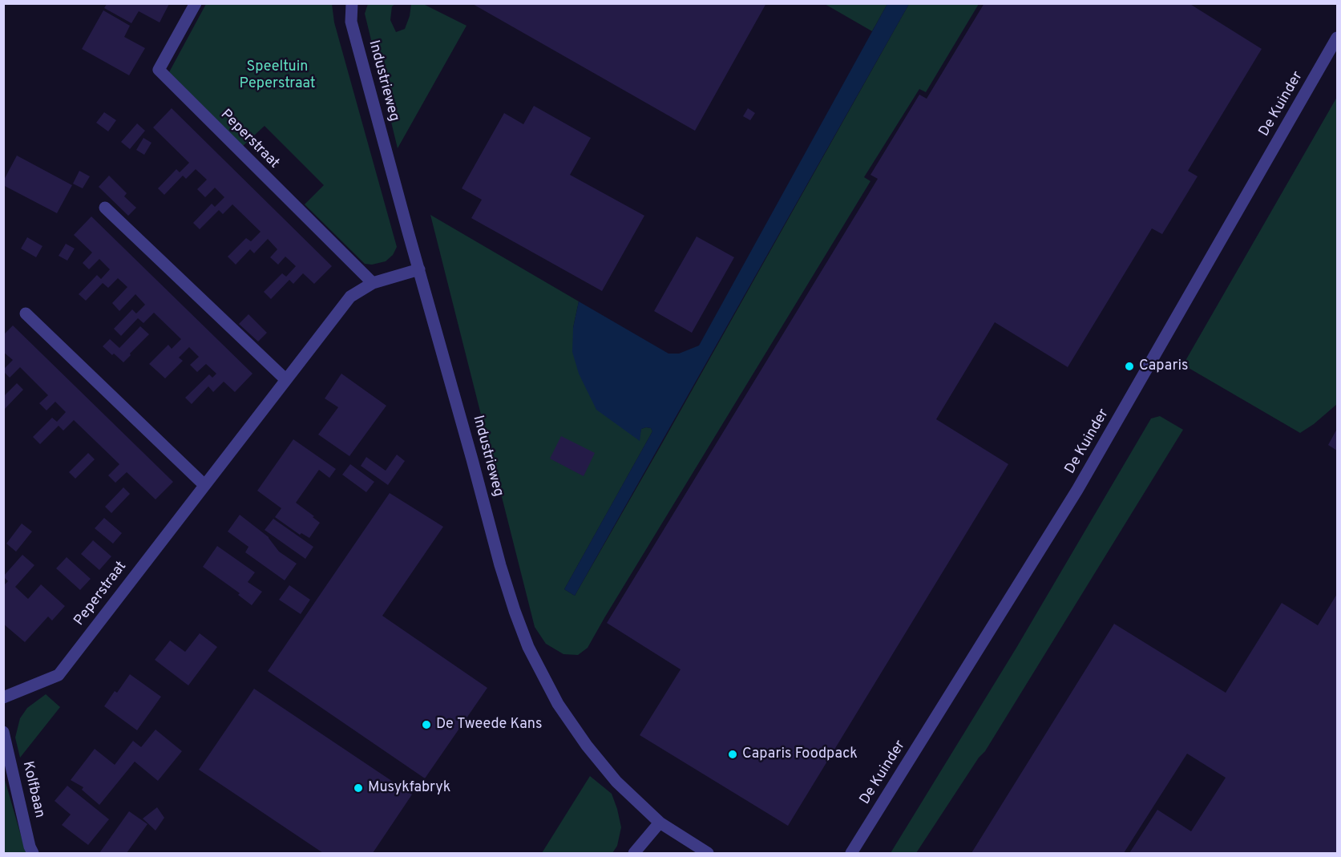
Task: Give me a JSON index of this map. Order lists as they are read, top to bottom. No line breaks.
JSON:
{"streets":{"street":["Industrieweg","De Kuinder","Peperstraat","Kolfbaan"]},"crossings":[["Industrieweg","Peperstraat"]],"parks":["Speeltuin Peperstraat"],"places":["Caparis","De Tweede Kans","Caparis Foodpack","Musykfabryk"]}
